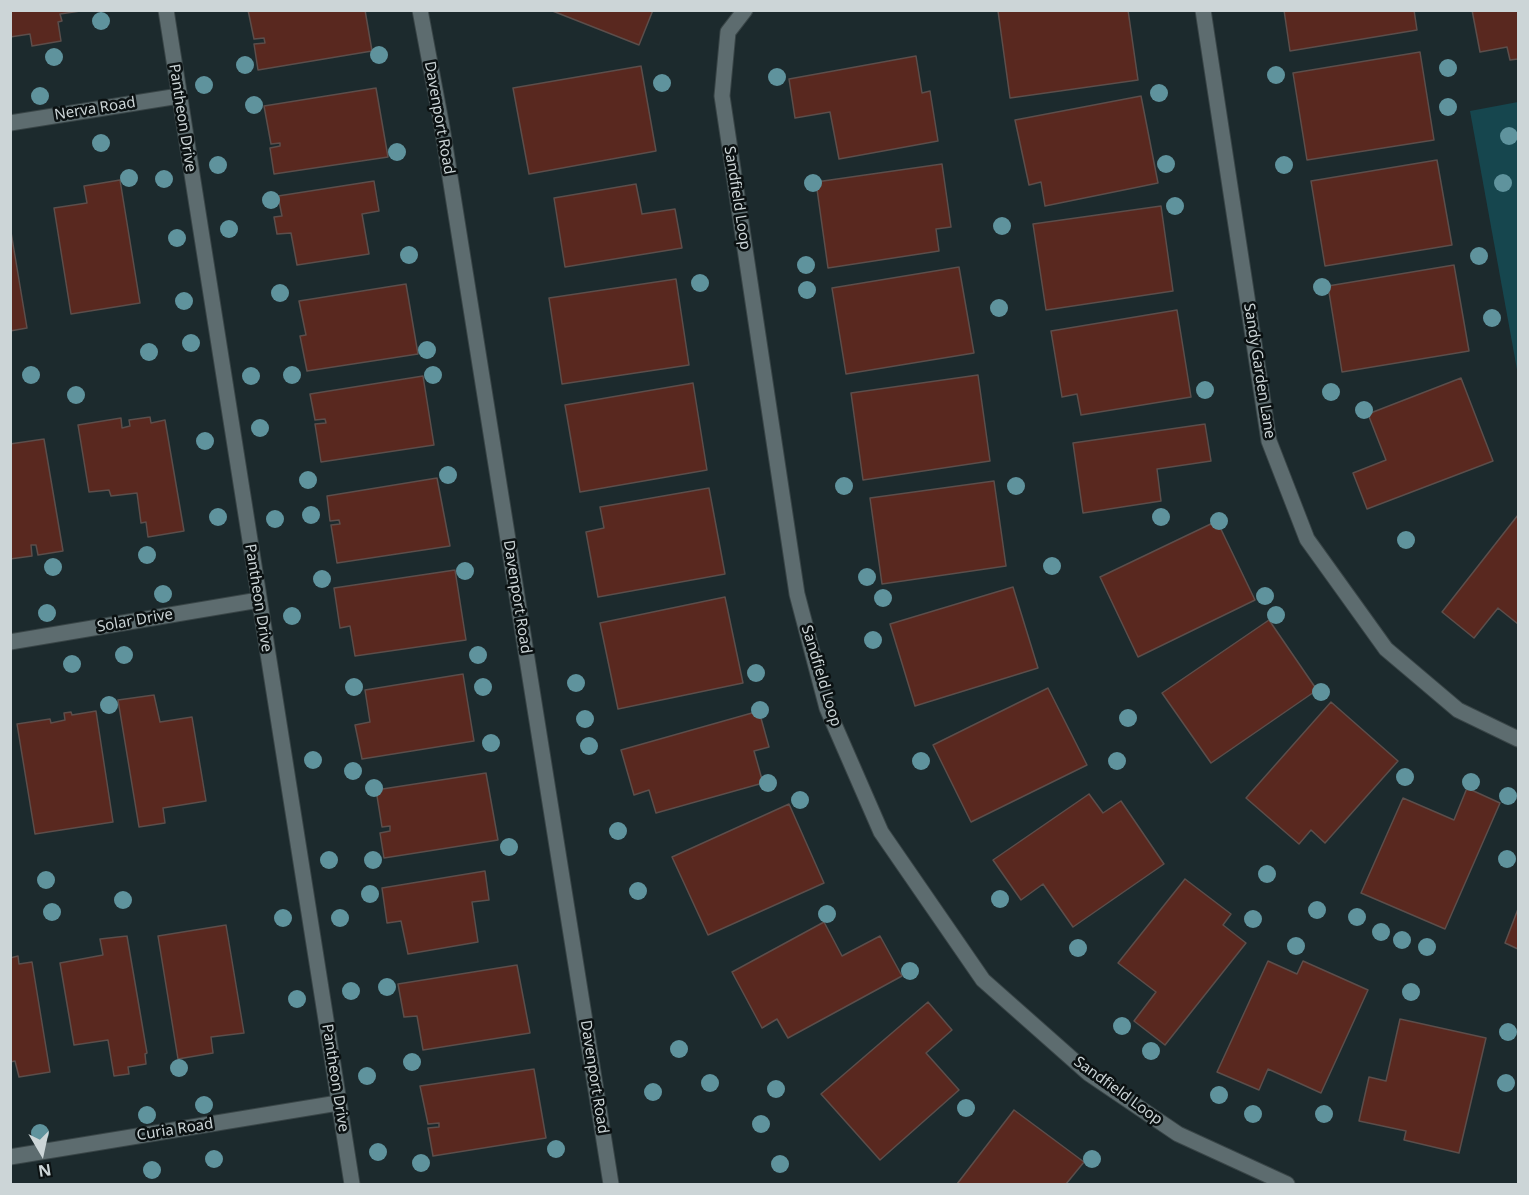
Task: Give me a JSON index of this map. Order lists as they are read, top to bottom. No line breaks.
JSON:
{"streets":{"street":["Nerva Road","Pantheon Drive","Davenport Road","Sandfield Loop","Sandy Garden Lane","Solar Drive","Curia Road"]},"crossings":[["Nerva Road","Pantheon Drive"],["Pantheon Drive","Solar Drive"],["Pantheon Drive","Curia Road"]],"north":"bottom"}
